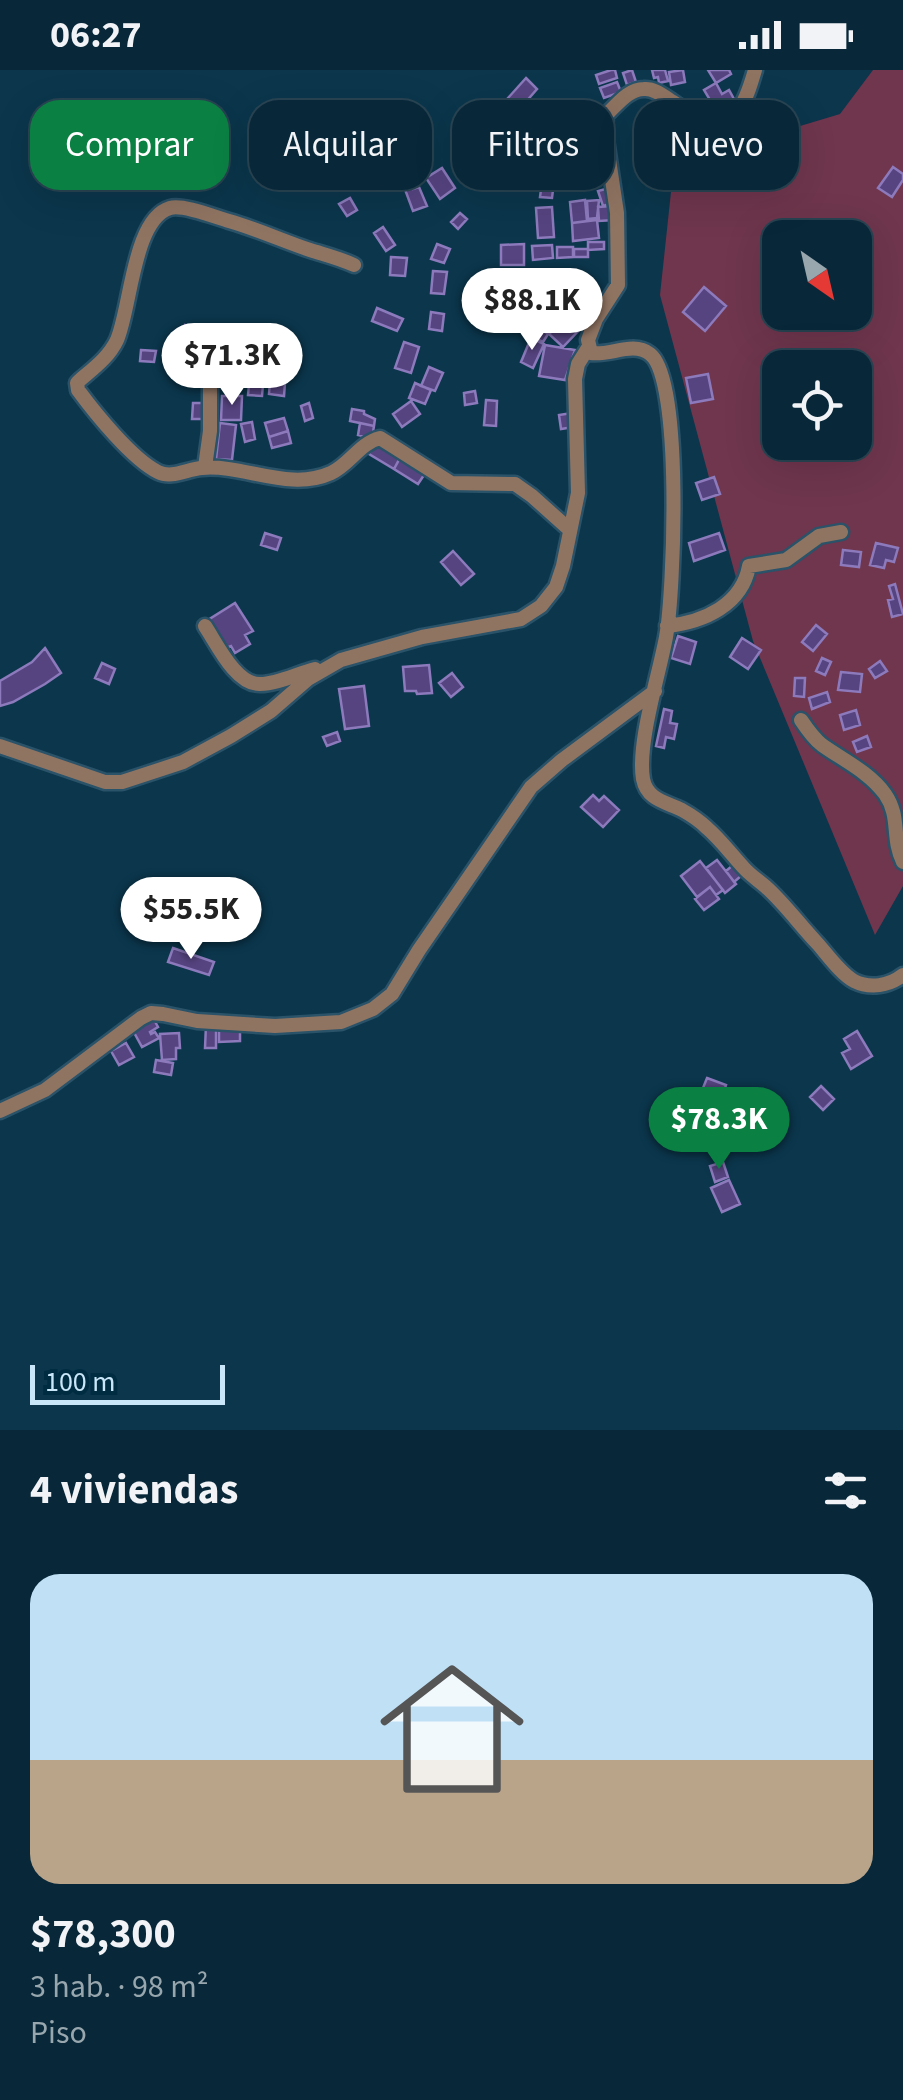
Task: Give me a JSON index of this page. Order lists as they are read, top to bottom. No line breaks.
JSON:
{"scale_bar":"100 m","north":"bottom right","page":{"status":"06:27","chip":["Comprar","Alquilar","Filtros","Nuevo"],"price":["$88.1K","$71.3K","$55.5K","$78.3K"],"scale":"100 m","heading":"4 viviendas","list":[{"name":"$78,300","note":"3 hab. · 98 m² · Piso"}]}}
